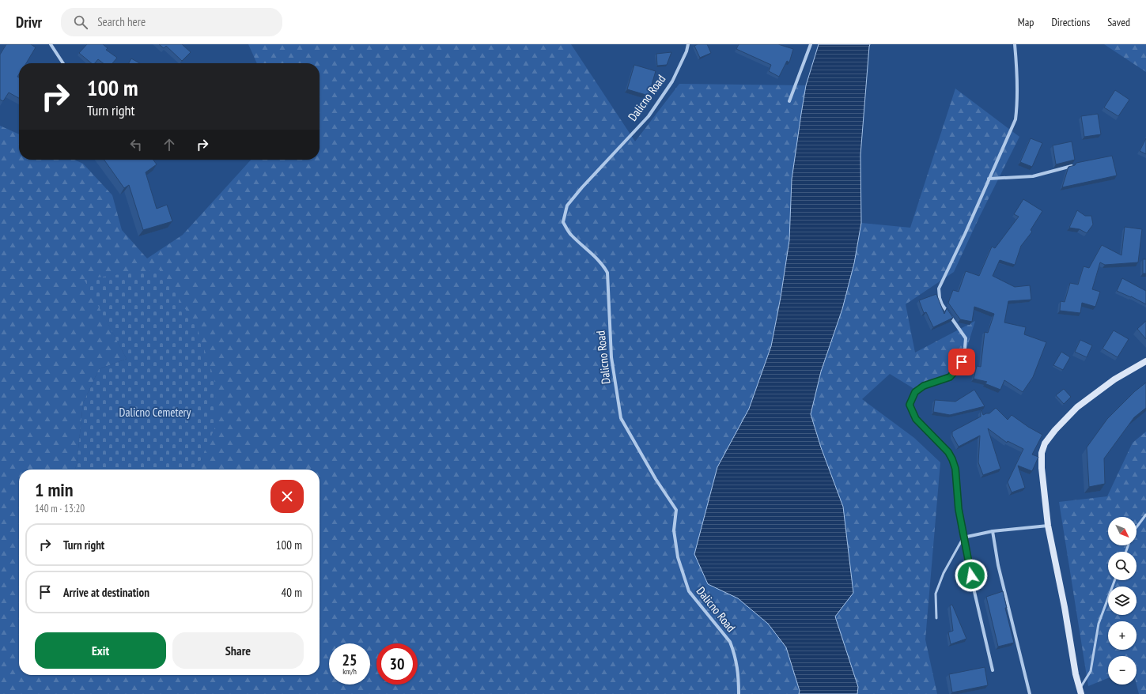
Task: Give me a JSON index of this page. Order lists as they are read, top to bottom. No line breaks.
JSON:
{"streets":{"street":["Dalicno Road"]},"parks":["Dalicno Cemetery"],"north":"bottom right","page":{"header":"Drivr","search":"Search here","nav":["Map","Directions","Saved"],"turn":["100 m","Turn right"],"heading":["1 min","140 m · 13:20"],"map_buttons":["+","−"],"list":[{"name":"Turn right","value":"100 m"},{"name":"Arrive at destination","value":"40 m"}],"buttons":["Exit","Share"],"speed":"25 km/h","limit":"30"}}
